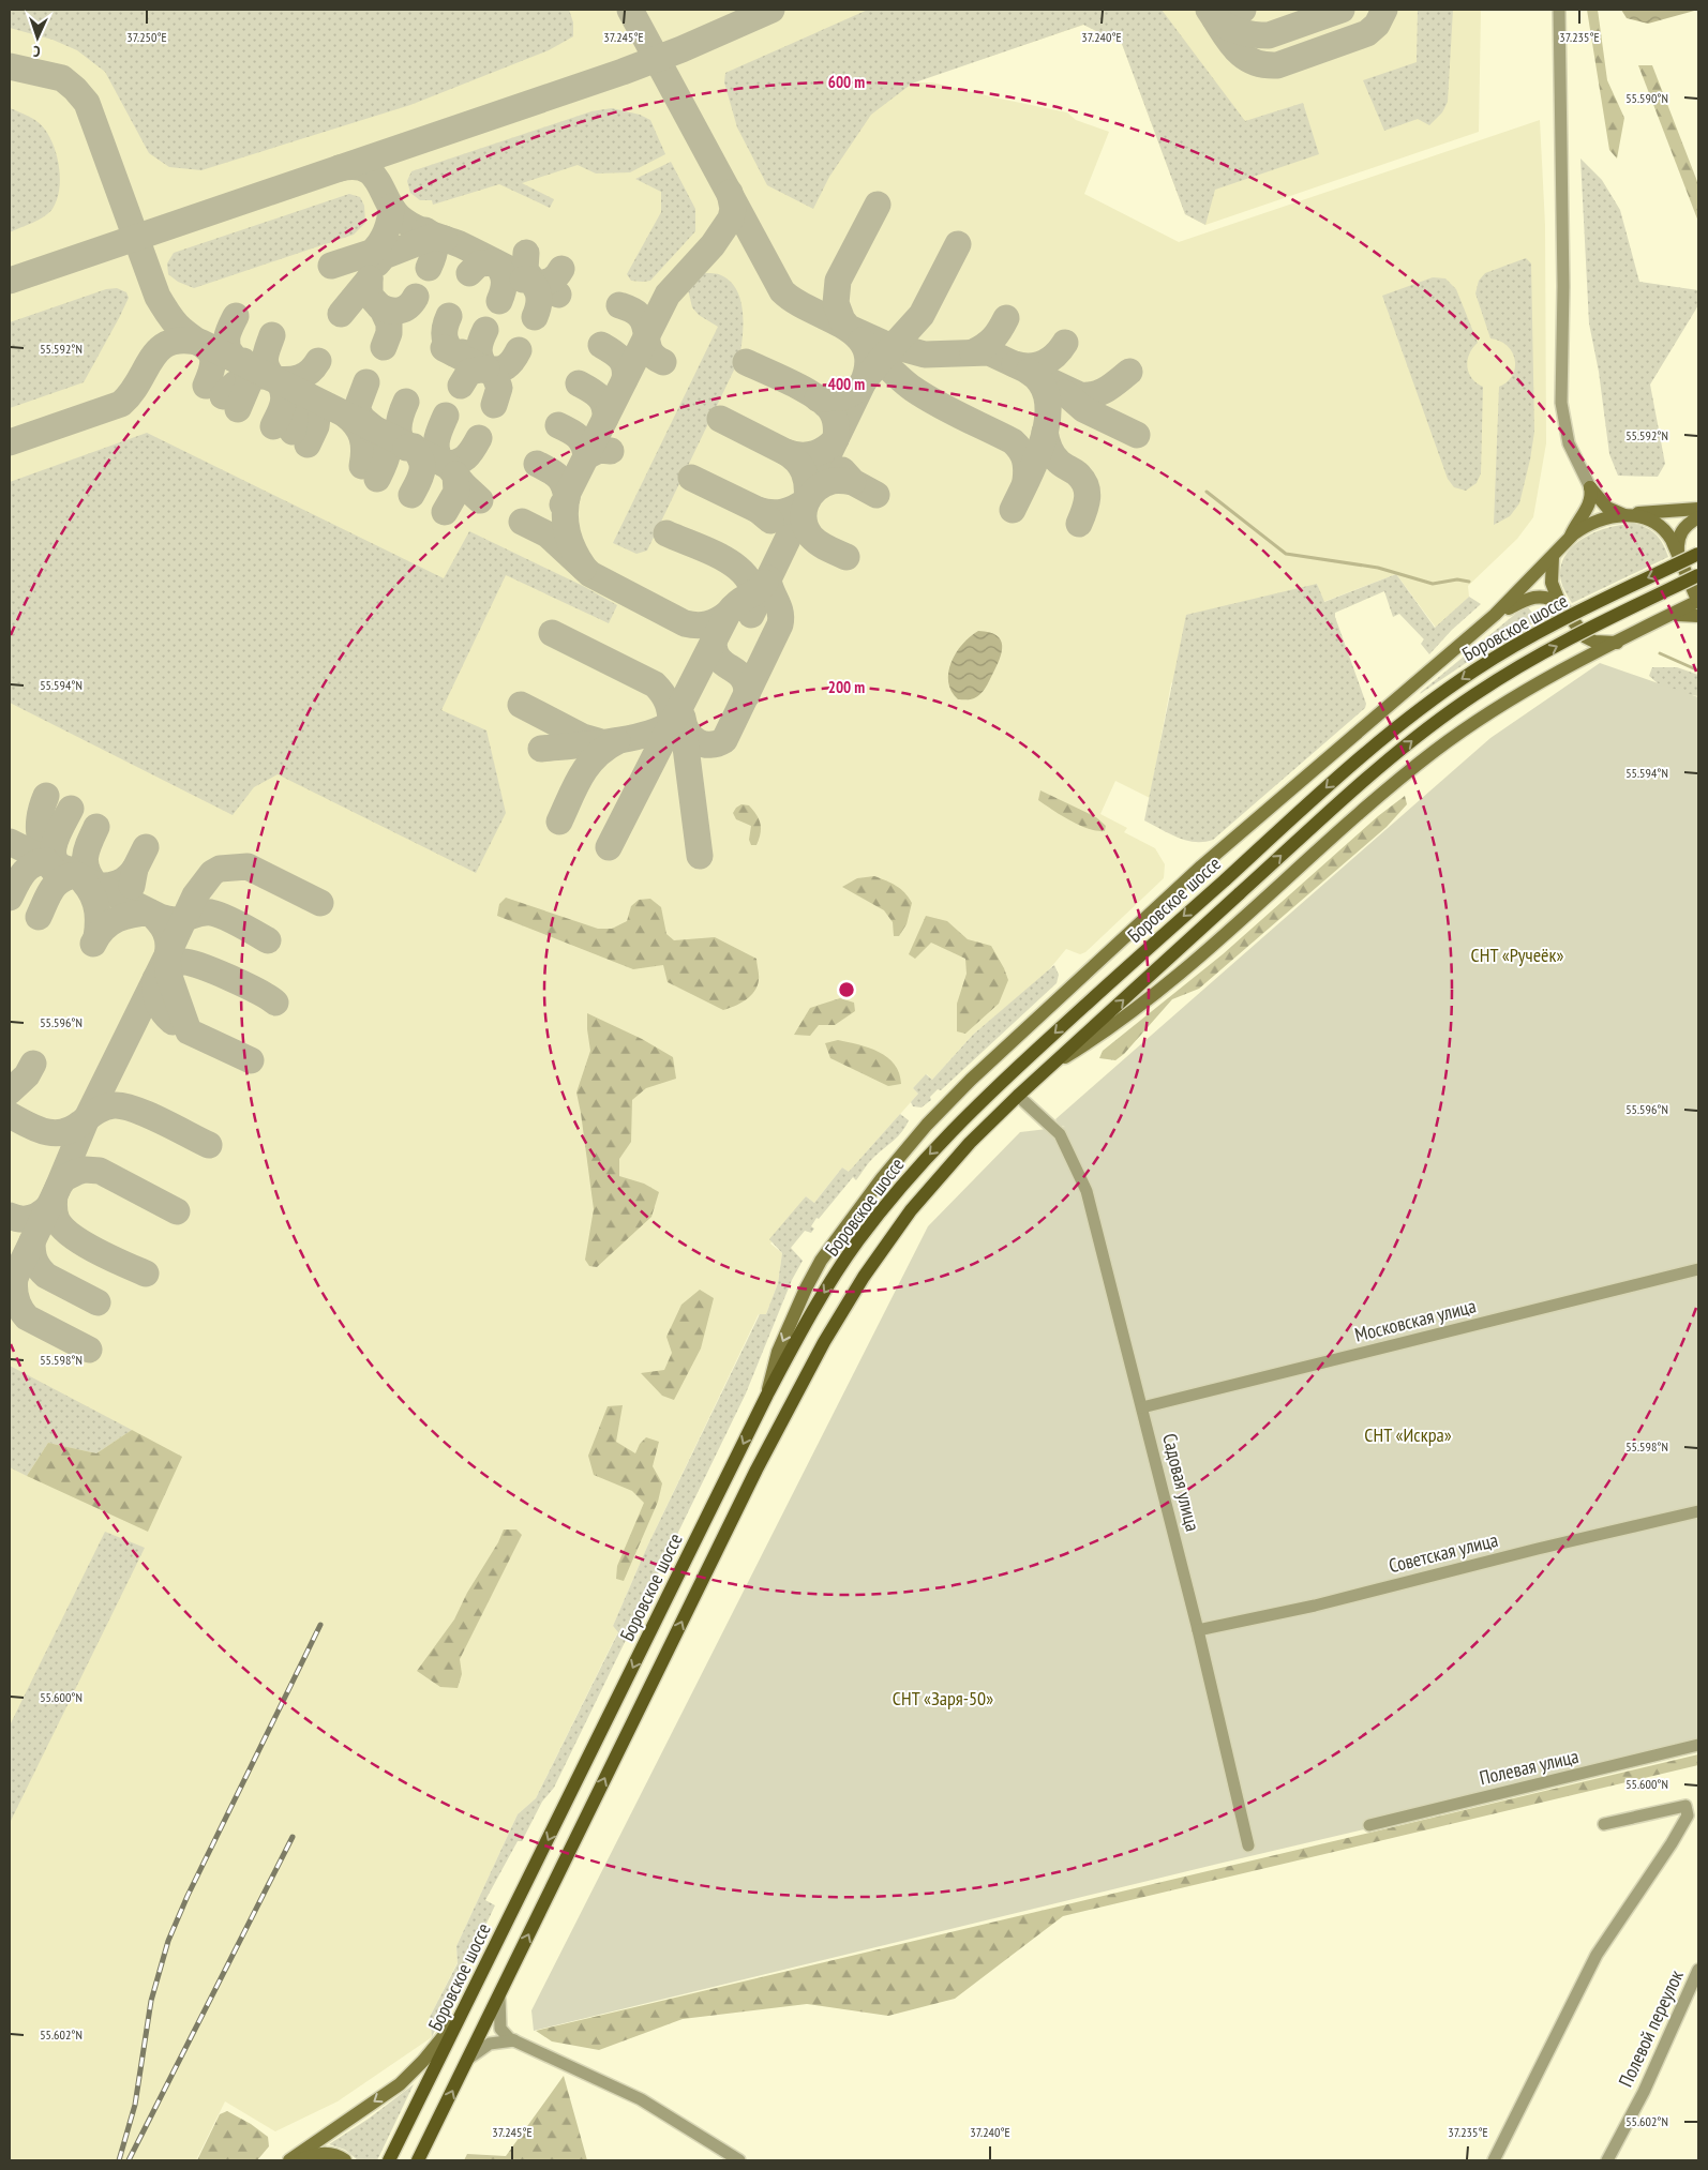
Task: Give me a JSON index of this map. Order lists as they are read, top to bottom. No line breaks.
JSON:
{"streets":{"main road":["Боровское шоссе"],"street":["Московская улица","Садовая улица","Советская улица","Полевая улица","Полевой переулок"]},"crossings":[["Боровское шоссе","Садовая улица"],["Московская улица","Садовая улица"],["Садовая улица","Советская улица"]],"parks":["СНТ «Ручеёк»","СНТ «Искра»","СНТ «Заря-50»"],"north":"bottom","coordinates":["37.250°E","37.245°E","37.240°E","37.235°E","55.590°N","55.592°N","55.594°N","55.596°N","55.598°N","55.600°N","55.602°N"],"rings":["600 m","400 m","200 m"]}
